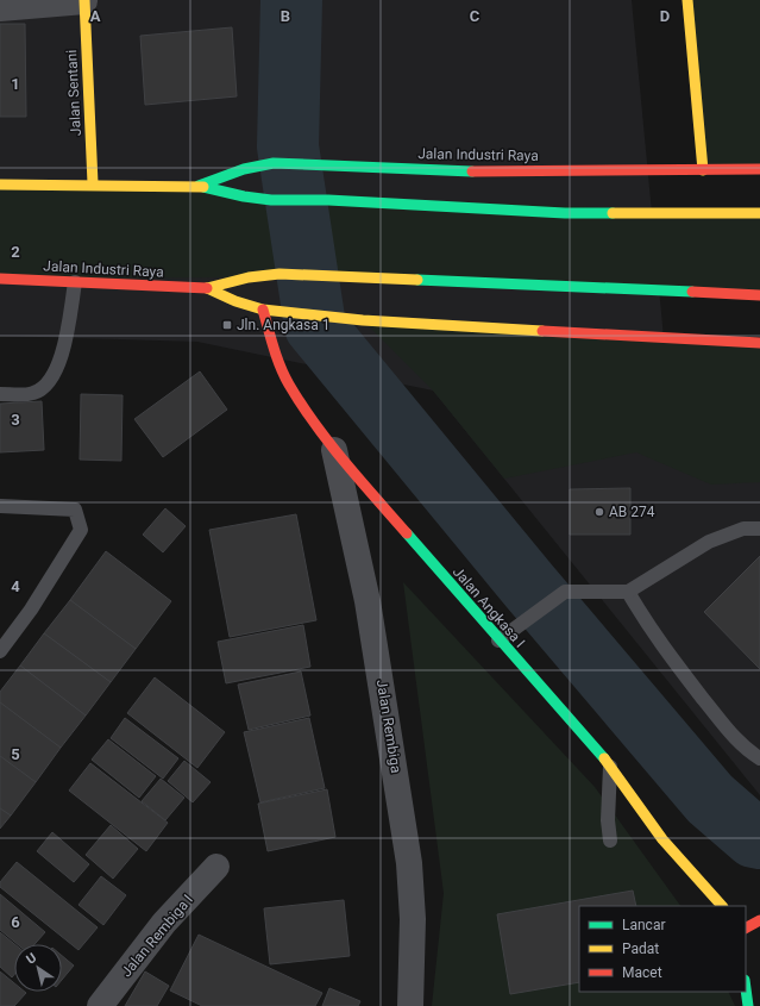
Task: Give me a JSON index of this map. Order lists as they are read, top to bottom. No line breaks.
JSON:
{"streets":{"main road":["Jalan Sentani","Jalan Industri Raya","Jalan Angkasa I"],"street":["Jalan Rembiga","Jalan Rembiga I"]},"crossings":[["Jalan Sentani","Jalan Industri Raya"],["Jalan Industri Raya","Jalan Angkasa I"],["Jalan Angkasa I","Jalan Rembiga"]],"places":{"transit":["Jln. Angkasa 1"],"other":["AB 274"]},"legend":["Lancar","Padat","Macet"],"north":"top left","grid":{"columns":["A","B","C","D"],"rows":["1","2","3","4","5","6"]}}
